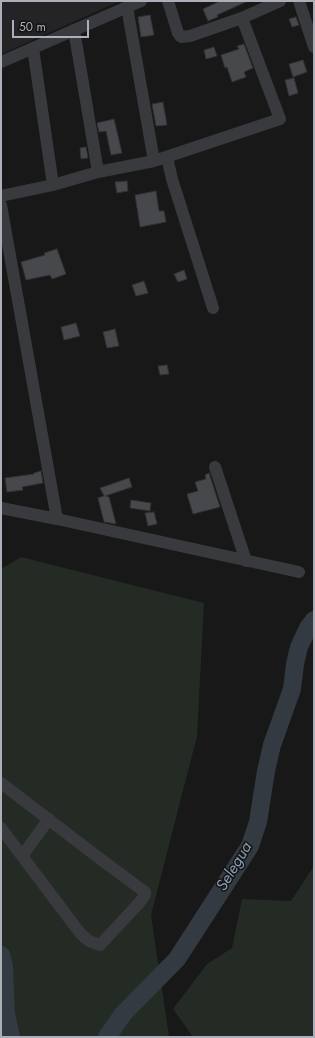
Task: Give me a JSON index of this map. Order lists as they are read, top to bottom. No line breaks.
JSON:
{"water":["Selegua"],"scale_bar":"50 m"}
